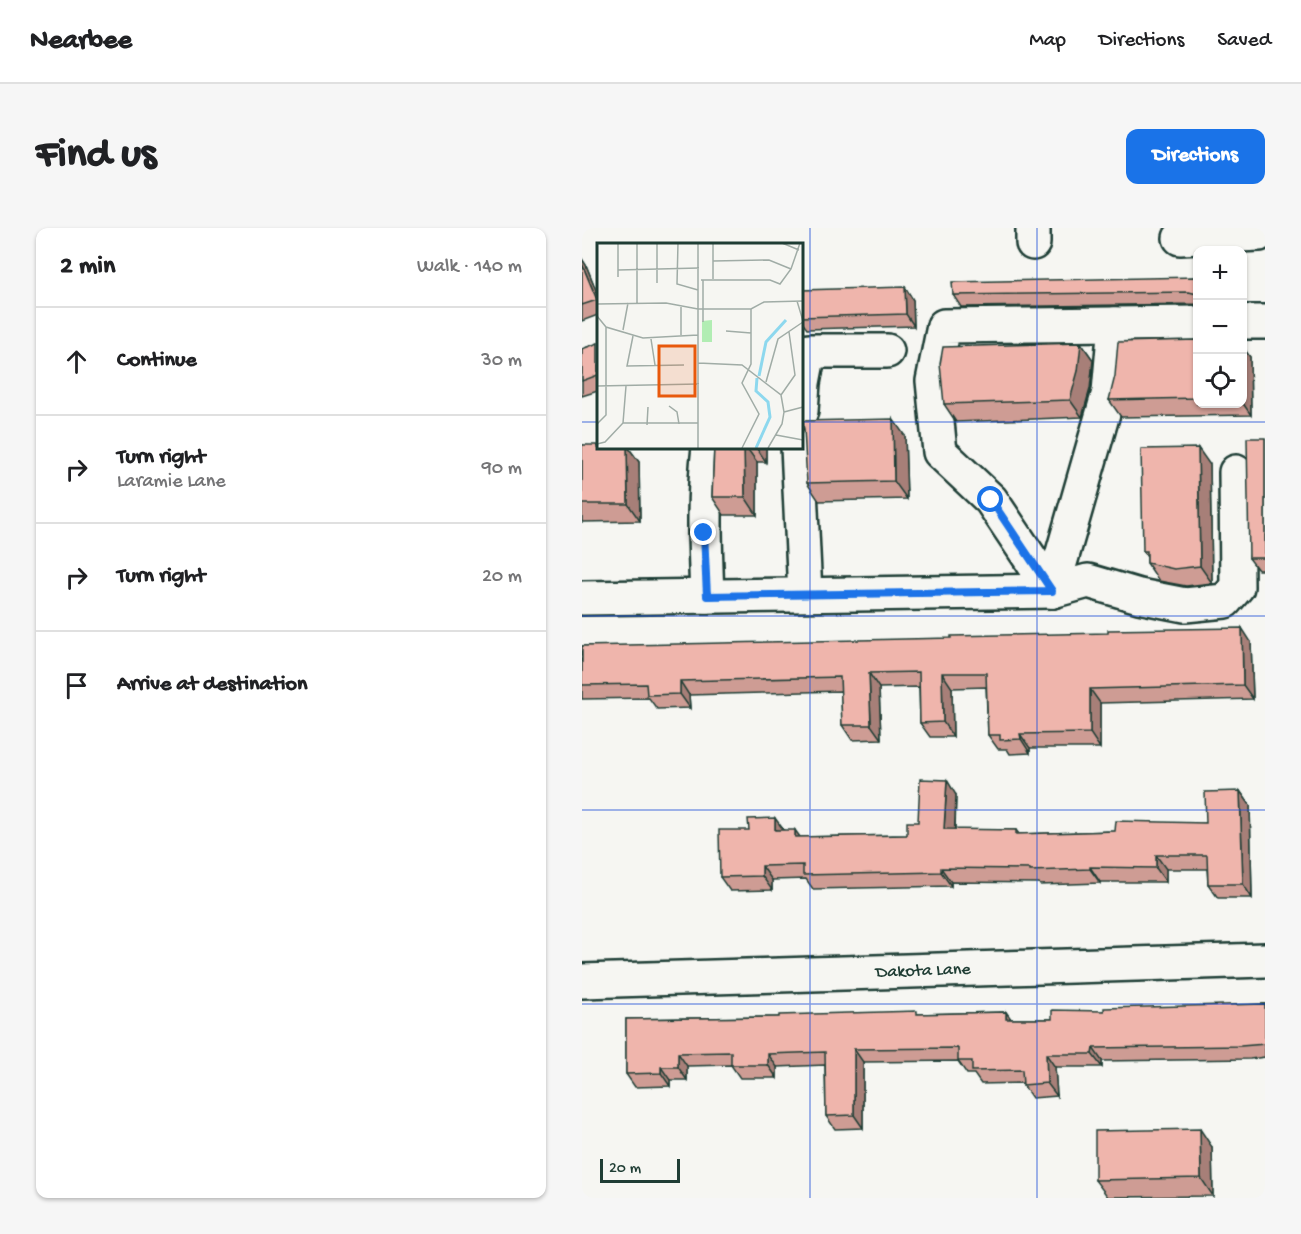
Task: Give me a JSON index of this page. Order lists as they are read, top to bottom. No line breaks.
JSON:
{"streets":{"street":["Dakota Lane"]},"scale_bar":"20 m","page":{"header":"Nearbee","nav":["Map","Directions","Saved"],"buttons":"Directions","title":"Find us","heading":["2 min","Walk · 140 m"],"map_buttons":["+","−"],"list":[["Continue","30 m"],["Turn right","Laramie Lane","90 m"],["Turn right","20 m"],"Arrive at destination"],"scale":"20 m"}}
